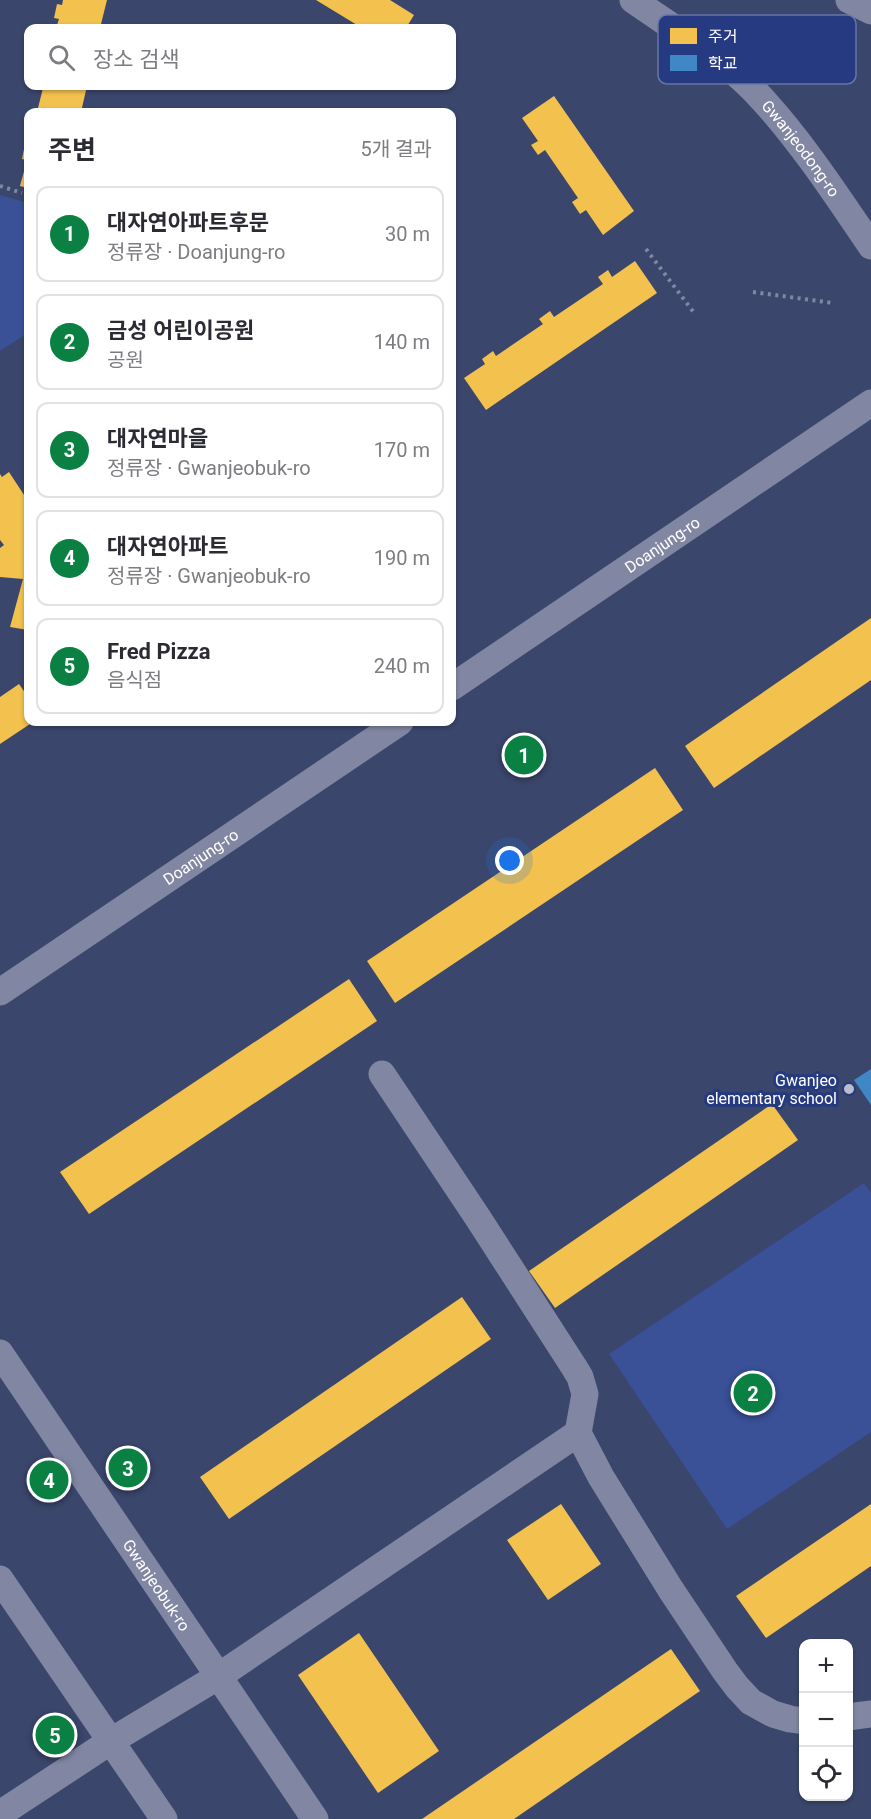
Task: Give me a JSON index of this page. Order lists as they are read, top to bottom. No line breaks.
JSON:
{"streets":{"street":["Gwanjeodong-ro","Doanjung-ro","Gwanjeobuk-ro"]},"places":["Gwanjeo elementary school"],"legend":["주거","학교"],"page":{"search":"장소 검색","heading":["주변","5개 결과"],"list":[{"mark":"1","name":"대자연아파트후문","note":"정류장 · Doanjung-ro","value":"30 m"},{"mark":"2","name":"금성 어린이공원","note":"공원","value":"140 m"},{"mark":"3","name":"대자연마을","note":"정류장 · Gwanjeobuk-ro","value":"170 m"},{"mark":"4","name":"대자연아파트","note":"정류장 · Gwanjeobuk-ro","value":"190 m"},{"mark":"5","name":"Fred Pizza","note":"음식점","value":"240 m"}],"pins":["1","2","3","4","5"],"map_buttons":["+","−"]}}
